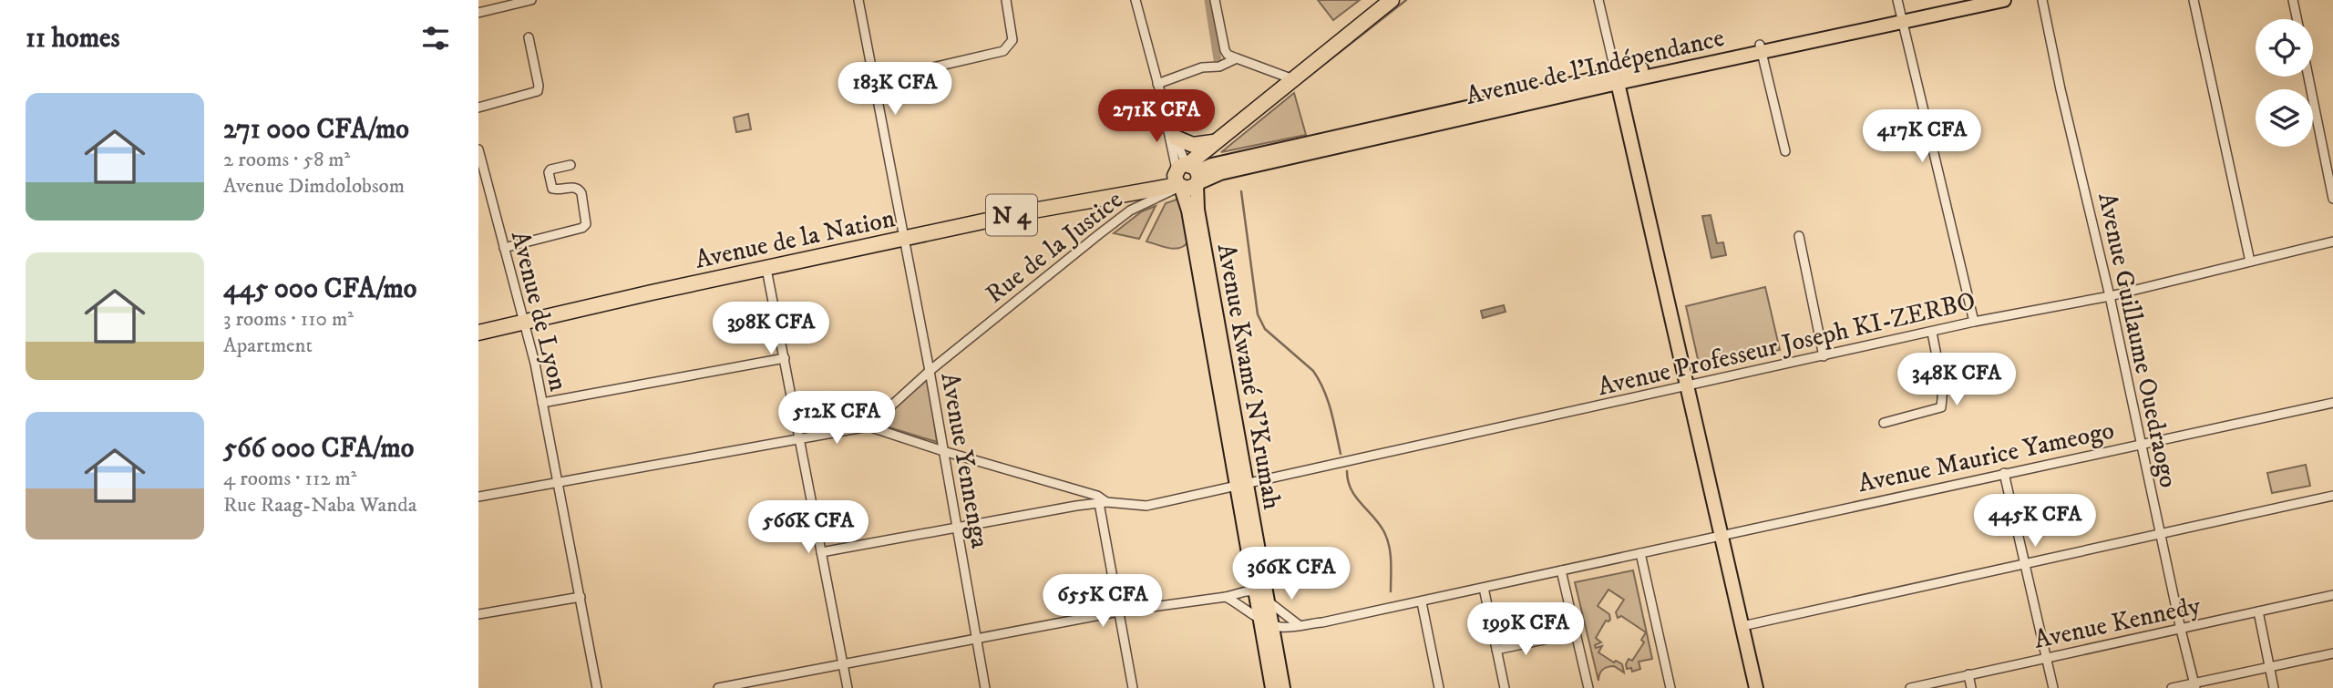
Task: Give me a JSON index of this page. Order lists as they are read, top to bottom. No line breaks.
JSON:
{"streets":{"highway":["N 4","Avenue de la Nation"],"main road":["Avenue de l'Indépendance","Avenue Kwamé N'Krumah"],"street":["Rue de la Justice","Avenue de Lyon","Avenue Guillaume Ouedraogo","Avenue Professeur Joseph KI-ZERBO","Avenue Maurice Yameogo","Avenue Yennenga","Avenue Kennedy"]},"crossings":[["Avenue de l'Indépendance","Avenue de la Nation"],["Avenue de l'Indépendance","Rue de la Justice"],["Avenue de l'Indépendance","Avenue Kwamé N'Krumah"],["Avenue de la Nation","Rue de la Justice"],["Avenue de la Nation","Avenue de Lyon"],["Avenue de la Nation","Avenue Kwamé N'Krumah"],["Avenue de la Nation","Avenue Yennenga"],["Rue de la Justice","Avenue Kwamé N'Krumah"],["Rue de la Justice","Avenue Yennenga"],["Avenue Guillaume Ouedraogo","Avenue Professeur Joseph KI-ZERBO"],["Avenue Guillaume Ouedraogo","Avenue Maurice Yameogo"],["Avenue Guillaume Ouedraogo","Avenue Kennedy"],["Avenue Professeur Joseph KI-ZERBO","Avenue Kwamé N'Krumah"],["Avenue Kwamé N'Krumah","Avenue Maurice Yameogo"]],"page":{"heading":"11 homes","price":["183K CFA","271K CFA","417K CFA","398K CFA","348K CFA","512K CFA","445K CFA","566K CFA","366K CFA","655K CFA","199K CFA"],"list":[{"name":"271 000 CFA/mo","note":"2 rooms · 58 m² · Avenue Dimdolobsom"},{"name":"445 000 CFA/mo","note":"3 rooms · 110 m² · Apartment"},{"name":"566 000 CFA/mo","note":"4 rooms · 112 m² · Rue Raag-Naba Wanda"}]}}
